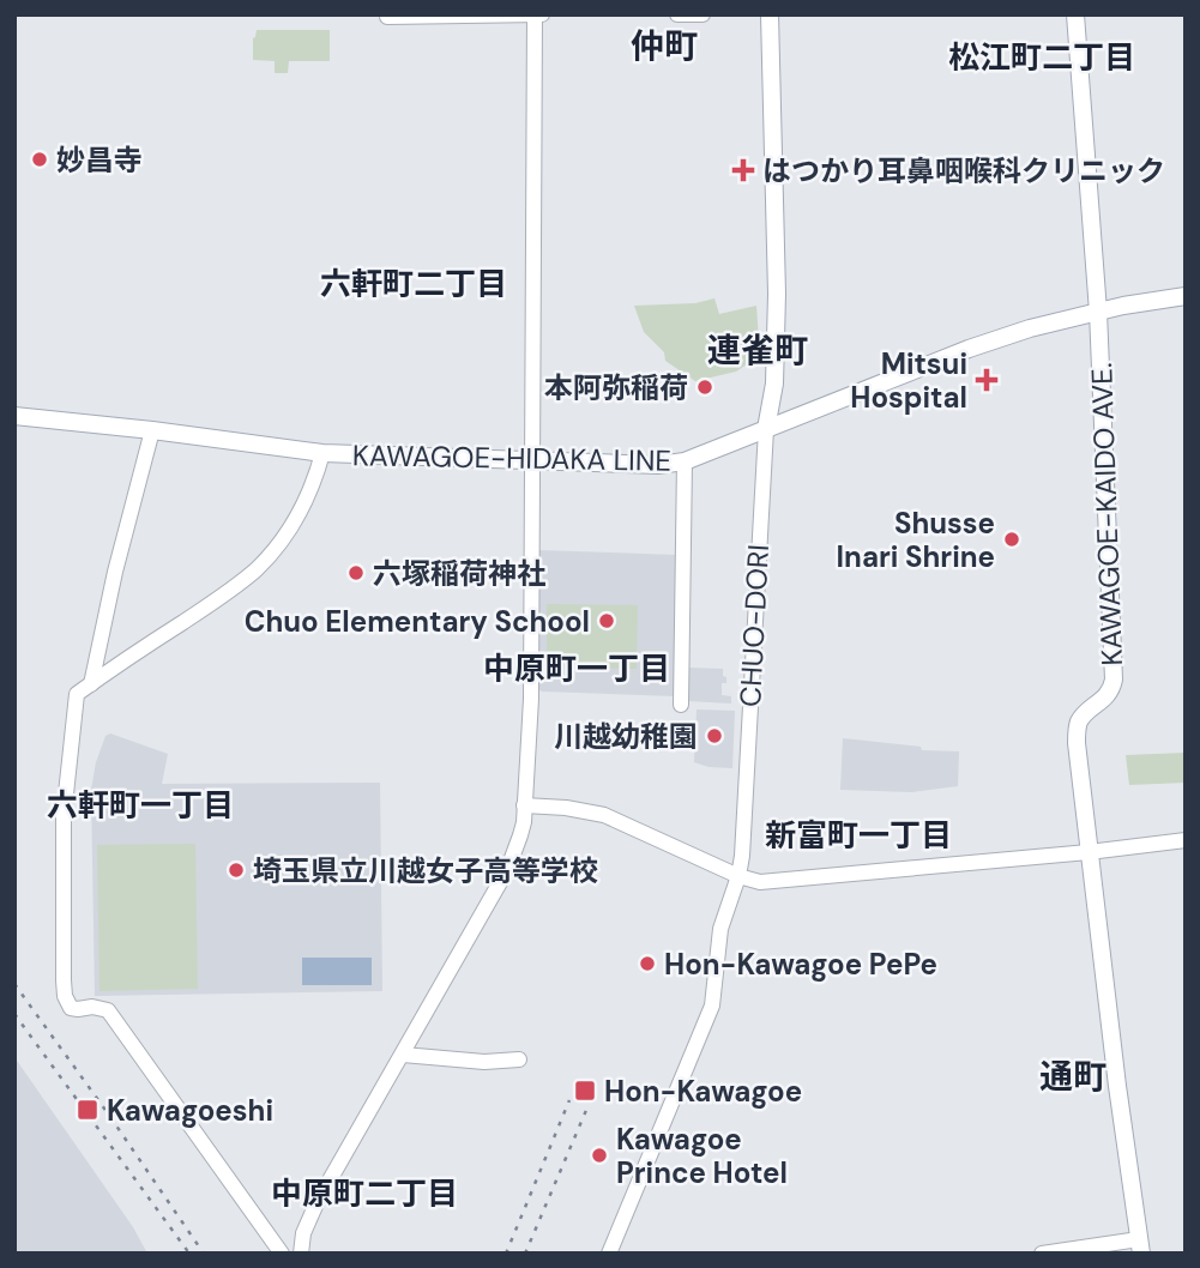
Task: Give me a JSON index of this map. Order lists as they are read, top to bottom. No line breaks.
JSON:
{"streets":{"main road":["KAWAGOE-HIDAKA LINE","KAWAGOE-KAIDO AVE.","CHUO-DORI"]},"crossings":[["KAWAGOE-HIDAKA LINE","KAWAGOE-KAIDO AVE."],["KAWAGOE-HIDAKA LINE","CHUO-DORI"]],"districts":["仲町","松江町二丁目","六軒町二丁目","連雀町","中原町一丁目","六軒町一丁目","新富町一丁目","通町","中原町二丁目"],"places":{"other":["妙昌寺","本阿弥稲荷","Shusse Inari Shrine","六塚稲荷神社","Chuo Elementary School","川越幼稚園","埼玉県立川越女子高等学校","Hon-Kawagoe PePe","Kawagoe Prince Hotel"],"health":["はつかり耳鼻咽喉科クリニック","Mitsui Hospital"],"transit":["Hon-Kawagoe","Kawagoeshi"]}}
